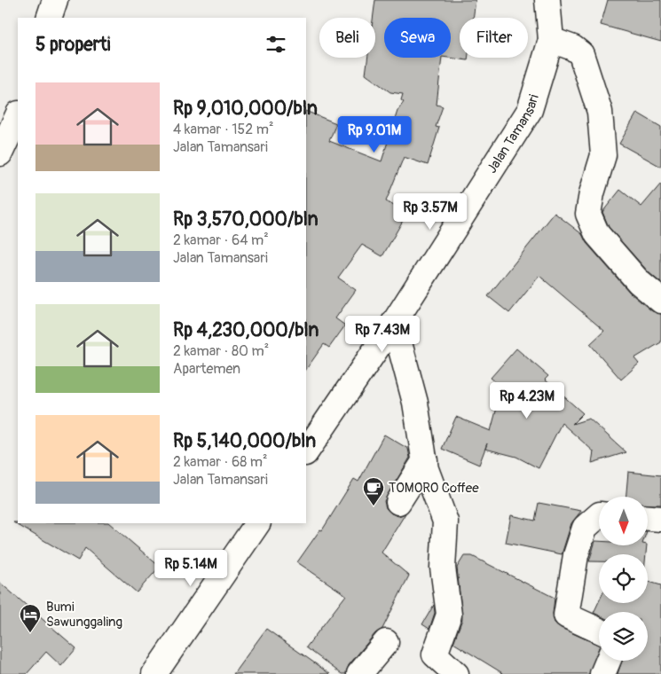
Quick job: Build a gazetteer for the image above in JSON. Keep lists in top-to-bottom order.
{
  "streets": {
    "street": ["Jalan Tamansari"]
  },
  "places": {
    "cafe": ["TOMORO Coffee"],
    "hotel": ["Bumi Sawunggaling"]
  },
  "north": "bottom",
  "page": {
    "chip": ["Beli", "Sewa", "Filter"],
    "heading": "5 properti",
    "list": [
      {
        "name": "Rp 9,010,000/bln",
        "note": "4 kamar · 152 m² · Jalan Tamansari"
      },
      {
        "name": "Rp 3,570,000/bln",
        "note": "2 kamar · 64 m² · Jalan Tamansari"
      },
      {
        "name": "Rp 4,230,000/bln",
        "note": "2 kamar · 80 m² · Apartemen"
      },
      {
        "name": "Rp 5,140,000/bln",
        "note": "2 kamar · 68 m² · Jalan Tamansari"
      }
    ],
    "price": [
      "Rp 9.01M",
      "Rp 3.57M",
      "Rp 7.43M",
      "Rp 4.23M",
      "Rp 5.14M"
    ]
  }
}
